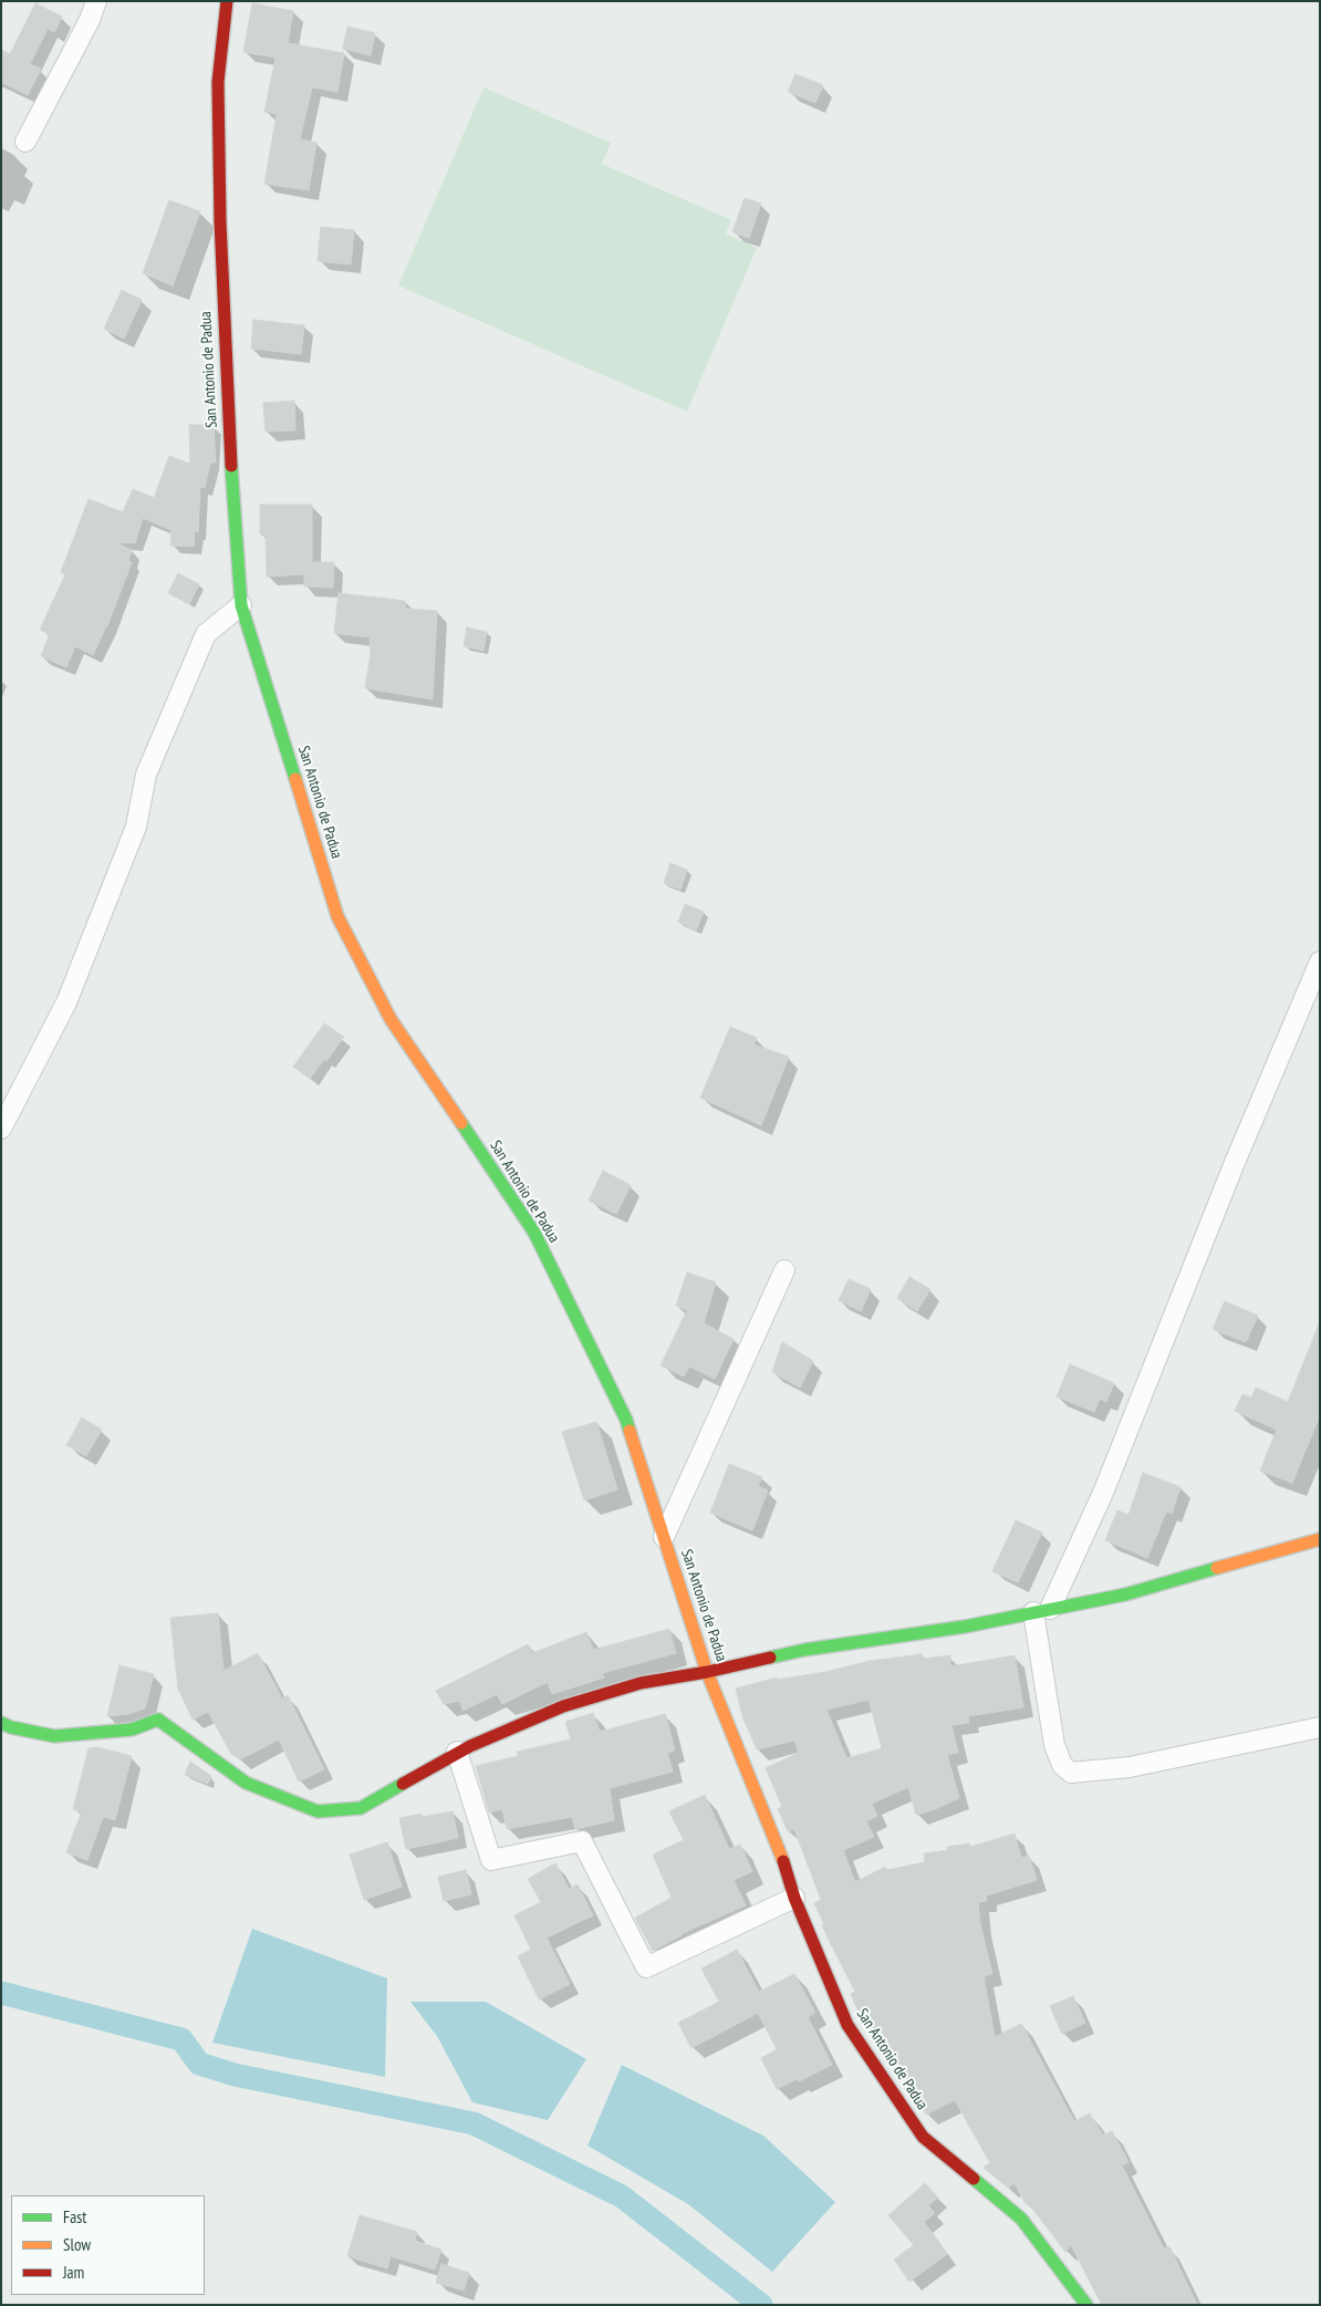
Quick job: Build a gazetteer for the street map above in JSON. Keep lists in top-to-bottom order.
{
  "streets": {
    "street": ["San Antonio de Padua"]
  },
  "legend": ["Fast", "Slow", "Jam"]
}
